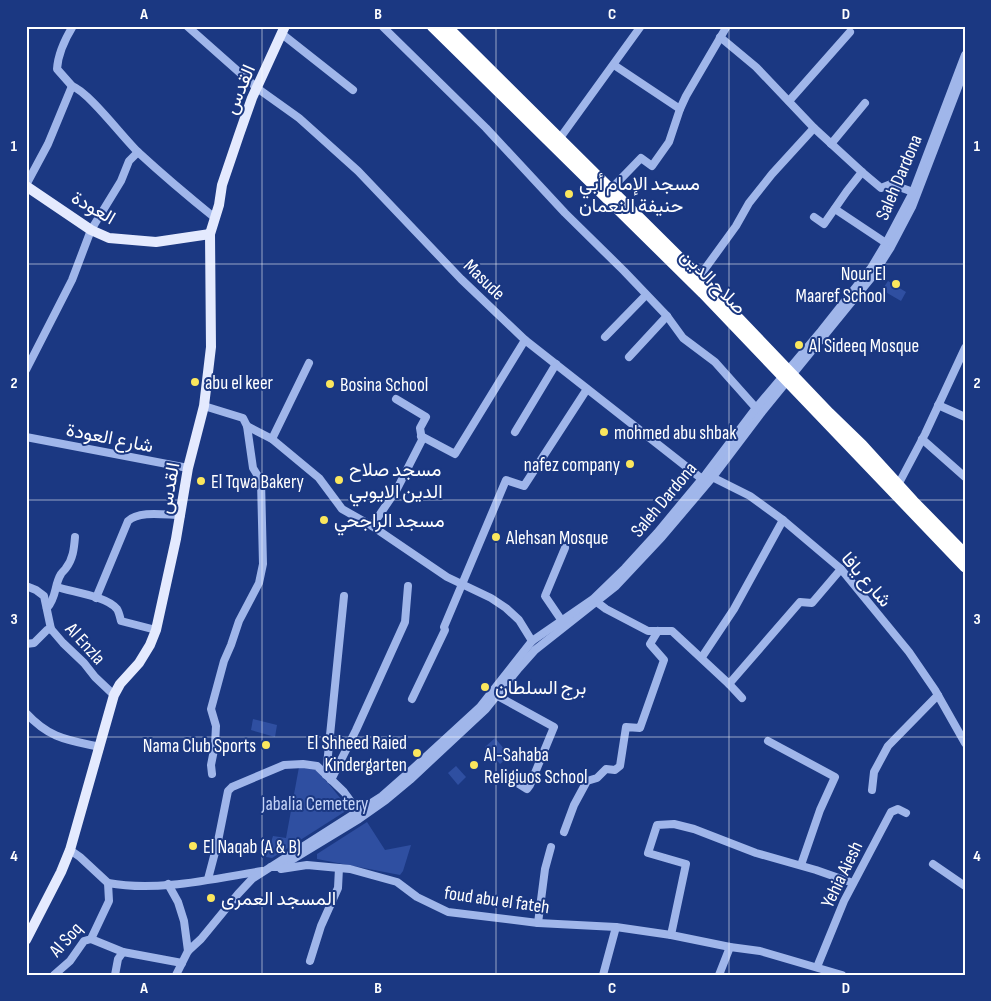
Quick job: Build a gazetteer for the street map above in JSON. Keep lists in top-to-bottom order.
{
  "streets": {
    "highway": ["صلاح الدين"],
    "main road": ["القدس", "العودة"],
    "street": [
      "Saleh Dardona",
      "Masude",
      "شارع العودة",
      "شارع يافا",
      "Al Enzla",
      "Yehia Aiesh",
      "foud abu el fateh",
      "Al Soq"
    ]
  },
  "crossings": [
    ["القدس", "العودة"],
    ["القدس", "Masude"],
    ["القدس", "شارع العودة"],
    ["القدس", "Al Enzla"],
    ["Saleh Dardona", "Masude"],
    ["Saleh Dardona", "صلاح الدين"],
    ["Saleh Dardona", "شارع يافا"],
    ["Saleh Dardona", "foud abu el fateh"],
    ["Masude", "شارع يافا"],
    ["Yehia Aiesh", "foud abu el fateh"],
    ["foud abu el fateh", "Al Soq"]
  ],
  "parks": ["Jabalia Cemetery"],
  "places": [
    "مسجد الإمام أبي حنيفة النعمان",
    "Nour El Maaref School",
    "Al Sideeq Mosque",
    "abu el keer",
    "Bosina School",
    "mohmed abu shbak",
    "nafez company",
    "مسجد صلاح الدين الايوبي",
    "El Tqwa Bakery",
    "مسجد الراجحي",
    "Alehsan Mosque",
    "برج السلطان",
    "Nama Club Sports",
    "El Shheed Raied Kindergarten",
    "Al-Sahaba Religiuos School",
    "El Naqab (A & B)",
    "المسجد العمرى"
  ],
  "grid": {
    "columns": [
      "A",
      "B",
      "C",
      "D"
    ],
    "rows": [
      "1",
      "2",
      "3",
      "4"
    ]
  }
}
